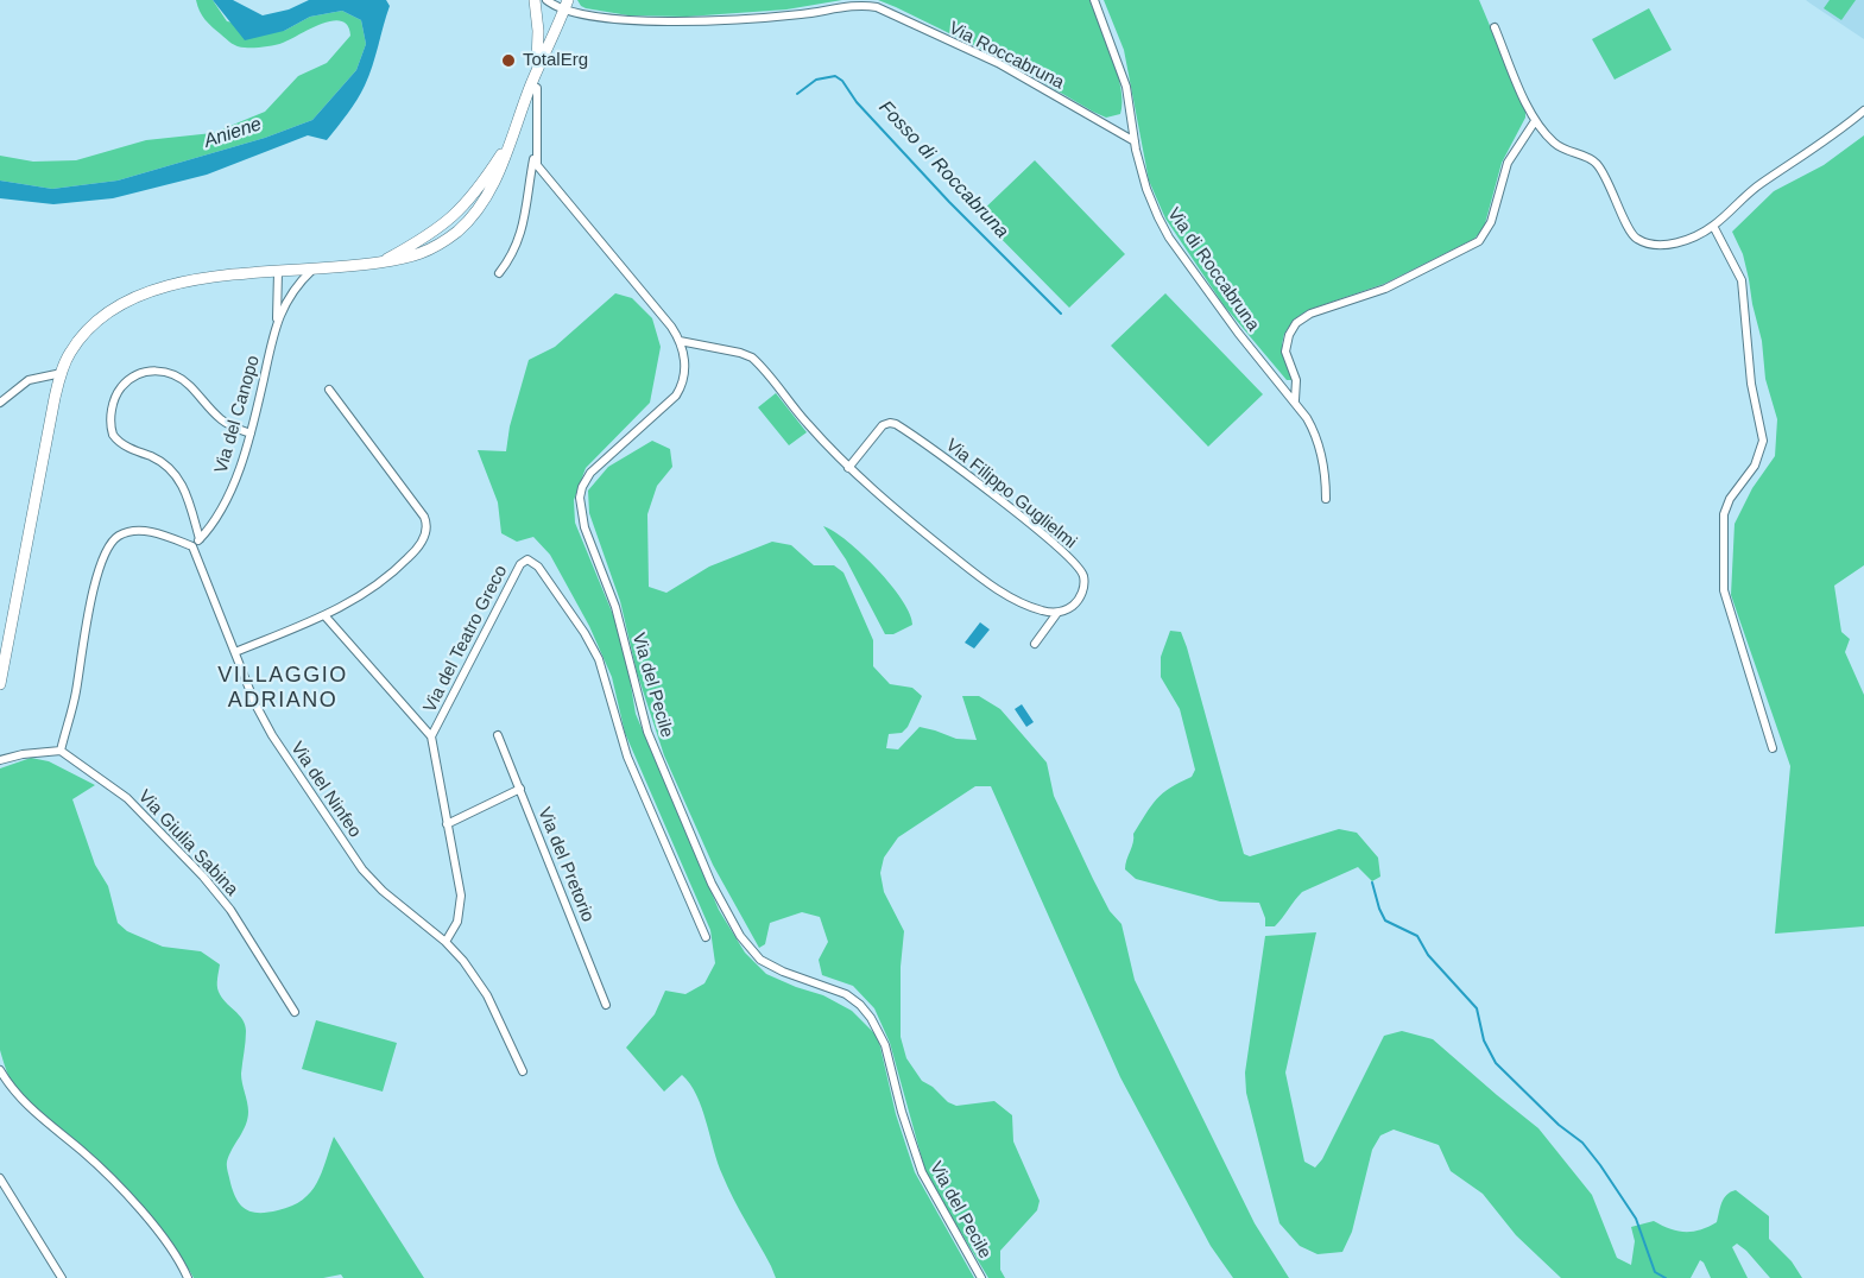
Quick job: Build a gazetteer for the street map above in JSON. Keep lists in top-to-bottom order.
{
  "streets": {
    "street": [
      "Via Roccabruna",
      "Via di Roccabruna",
      "Via del Canopo",
      "Via Filippo Guglielmi",
      "Via del Teatro Greco",
      "Via del Pecile",
      "Via del Ninfeo",
      "Via Giulia Sabina",
      "Via del Pretorio"
    ]
  },
  "crossings": [
    ["Via Roccabruna", "Via di Roccabruna"],
    ["Via del Canopo", "Via del Ninfeo"],
    ["Via del Teatro Greco", "Via del Ninfeo"]
  ],
  "districts": ["VILLAGGIO ADRIANO"],
  "water": ["Aniene", "Fosso di Roccabruna"],
  "places": ["TotalErg"]
}
